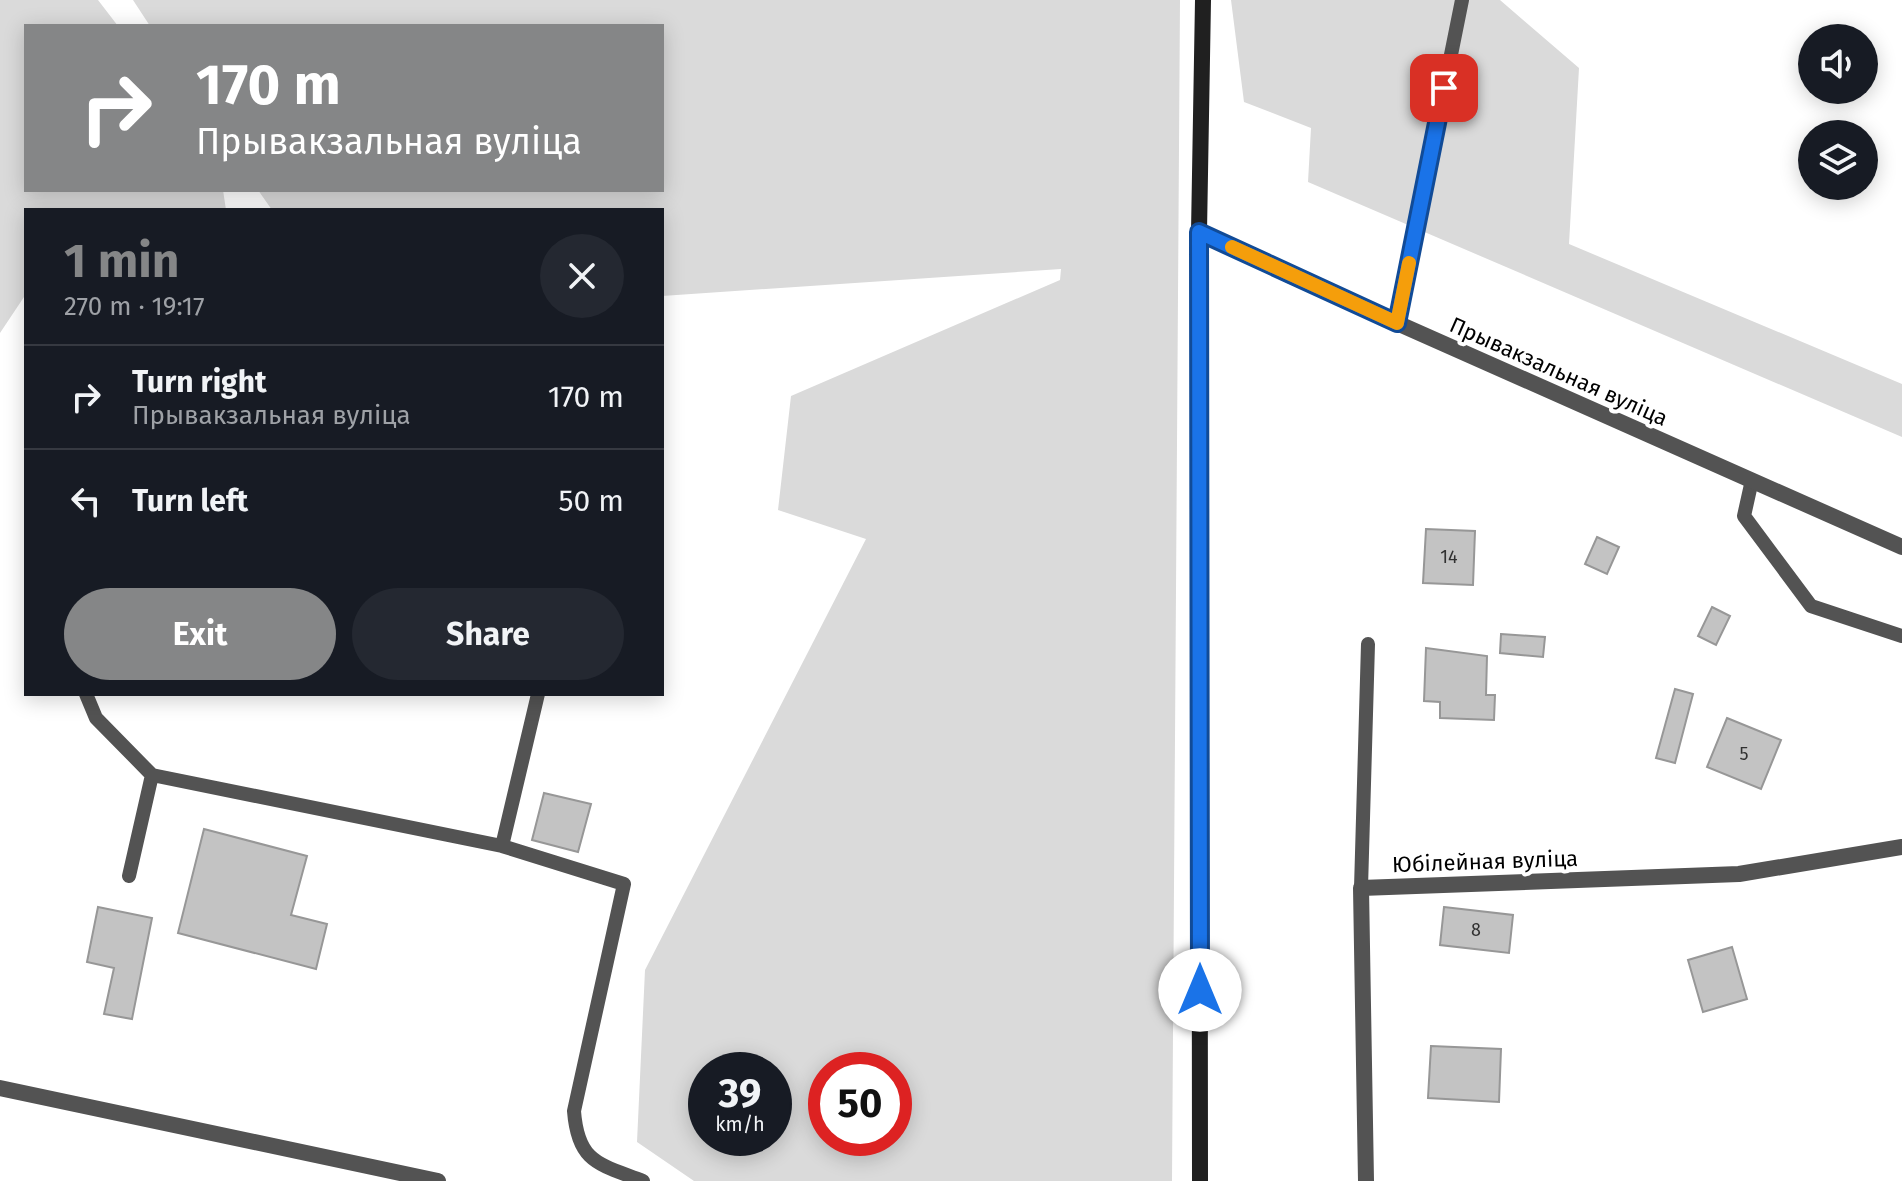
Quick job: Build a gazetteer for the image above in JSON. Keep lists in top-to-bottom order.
{
  "streets": {
    "street": ["Прывакзальная вуліца", "Юбілейная вуліца"]
  },
  "house_numbers": ["14", "5", "8"],
  "page": {
    "turn": ["170 m", "Прывакзальная вуліца"],
    "heading": ["1 min", "270 m · 19:17"],
    "list": [
      {
        "name": "Turn right",
        "note": "Прывакзальная вуліца",
        "value": "170 m"
      },
      {
        "name": "Turn left",
        "value": "50 m"
      }
    ],
    "buttons": ["Exit", "Share"],
    "speed": "39 km/h",
    "limit": "50"
  }
}
